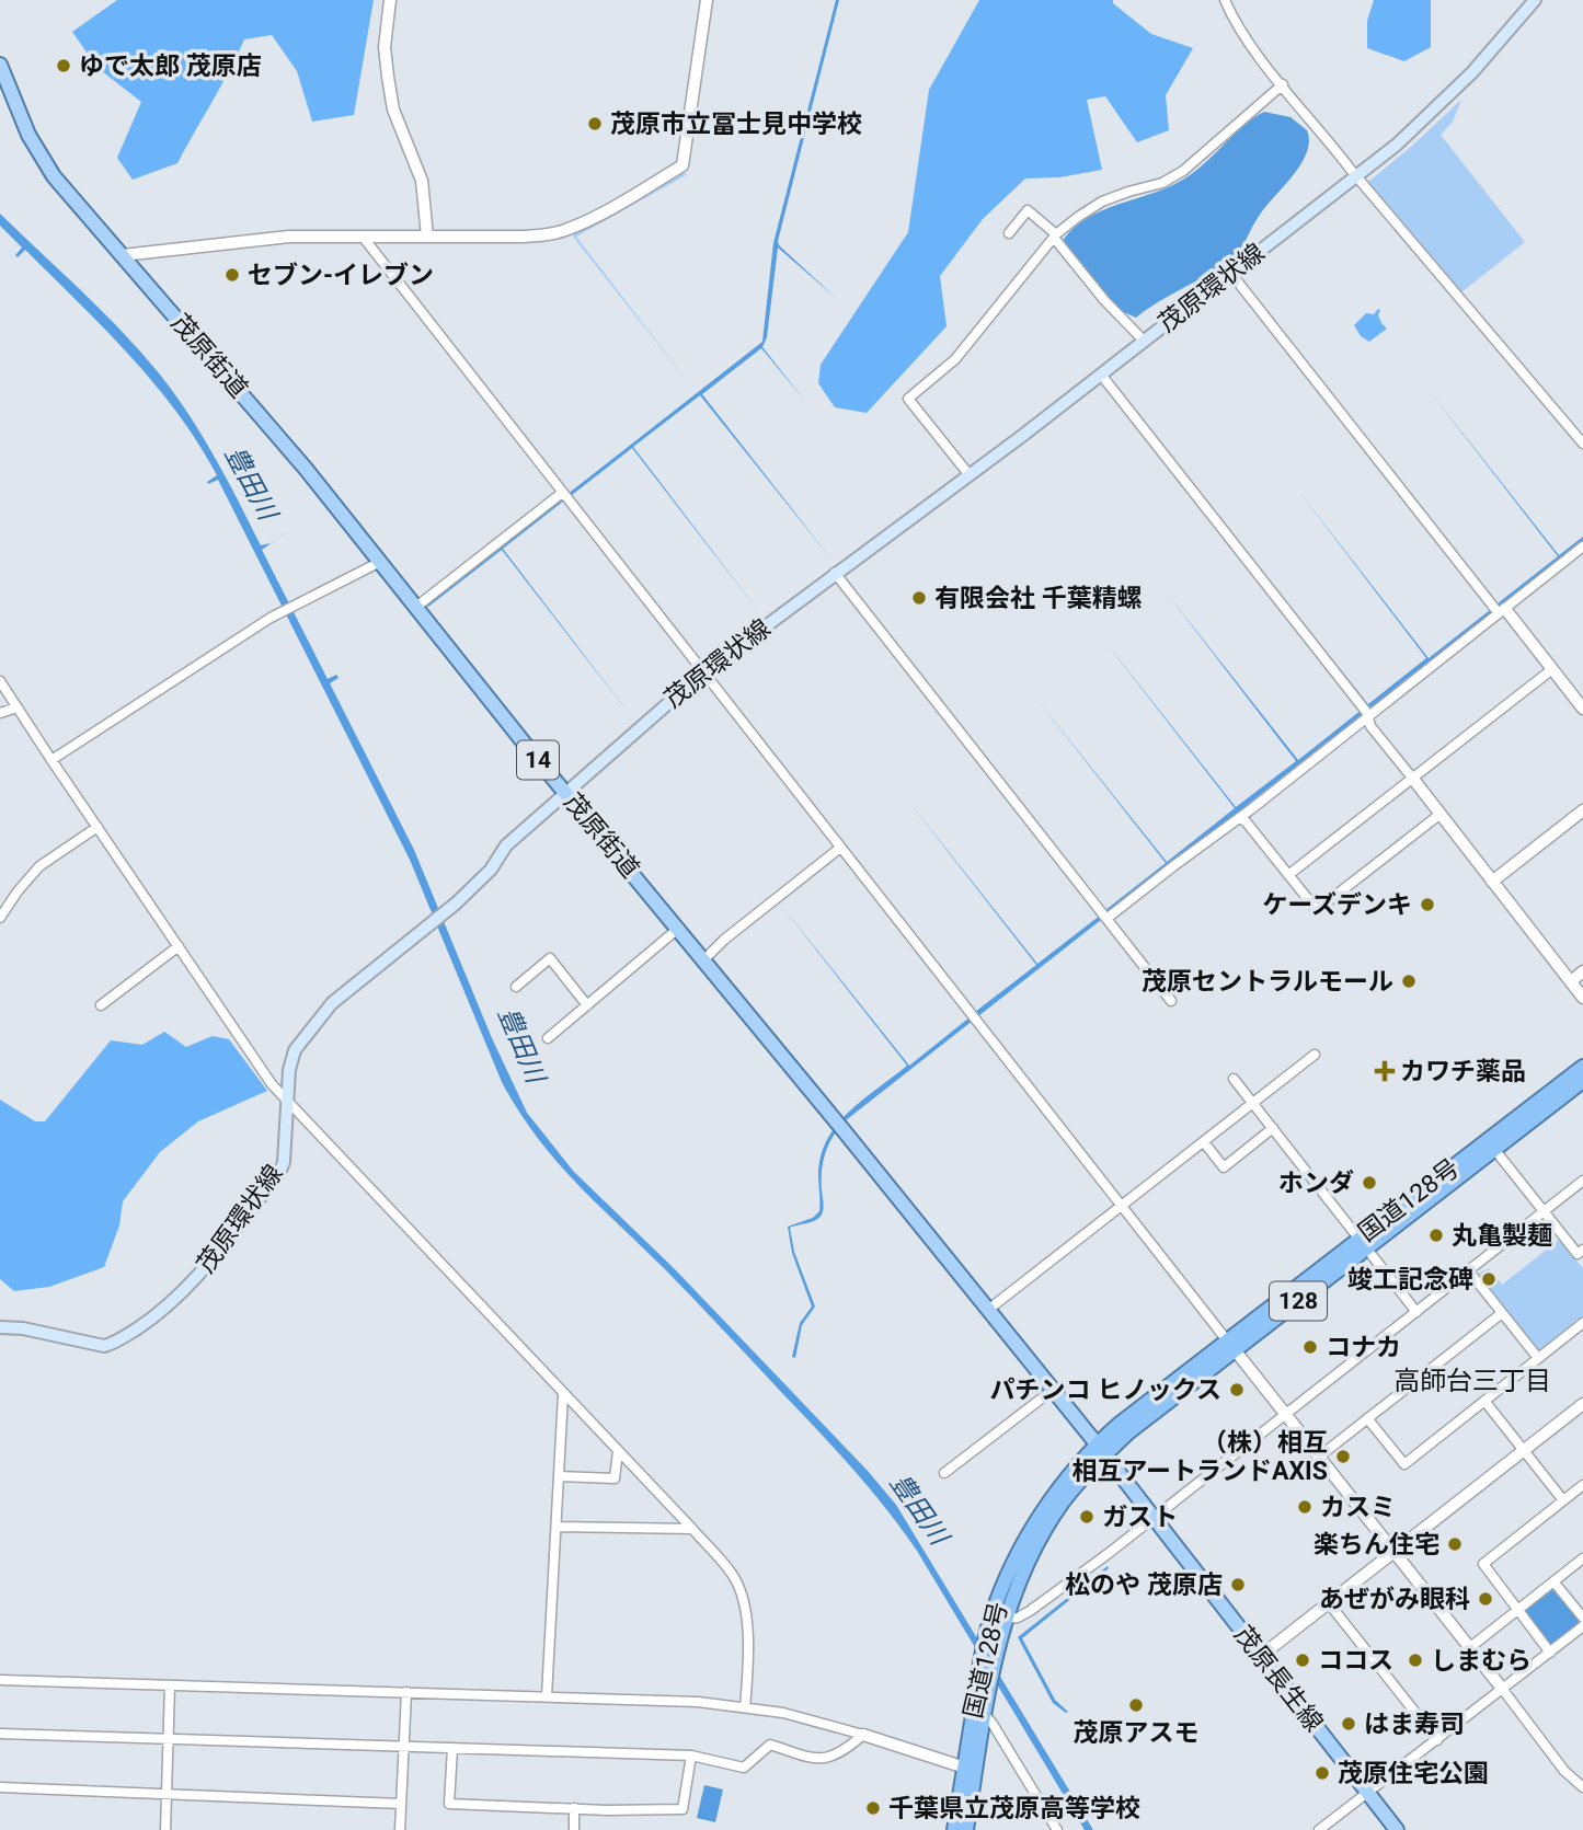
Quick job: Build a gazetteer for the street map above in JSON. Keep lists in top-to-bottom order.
{
  "streets": {
    "highway": ["国道128号", "128"],
    "main road": [
      "茂原環状線",
      "茂原街道",
      "14",
      "茂原長生線"
    ]
  },
  "crossings": [
    ["茂原環状線", "茂原街道"],
    ["茂原街道", "国道128号"],
    ["茂原街道", "茂原長生線"],
    ["国道128号", "茂原長生線"]
  ],
  "districts": ["高師台三丁目"],
  "water": ["豊田川"],
  "places": {
    "other": [
      "ゆで太郎 茂原店",
      "茂原市立冨士見中学校",
      "セブン-イレブン",
      "有限会社 千葉精螺",
      "ケーズデンキ",
      "茂原セントラルモール",
      "ホンダ",
      "丸亀製麺",
      "竣工記念碑",
      "コナカ",
      "パチンコ ヒノックス",
      "（株）相互 相互アートランドAXIS",
      "カスミ",
      "ガスト",
      "楽ちん住宅",
      "松のや 茂原店",
      "あぜがみ眼科",
      "ココス",
      "しまむら",
      "茂原アスモ",
      "はま寿司",
      "茂原住宅公園",
      "千葉県立茂原高等学校"
    ],
    "health": ["カワチ薬品"]
  }
}
